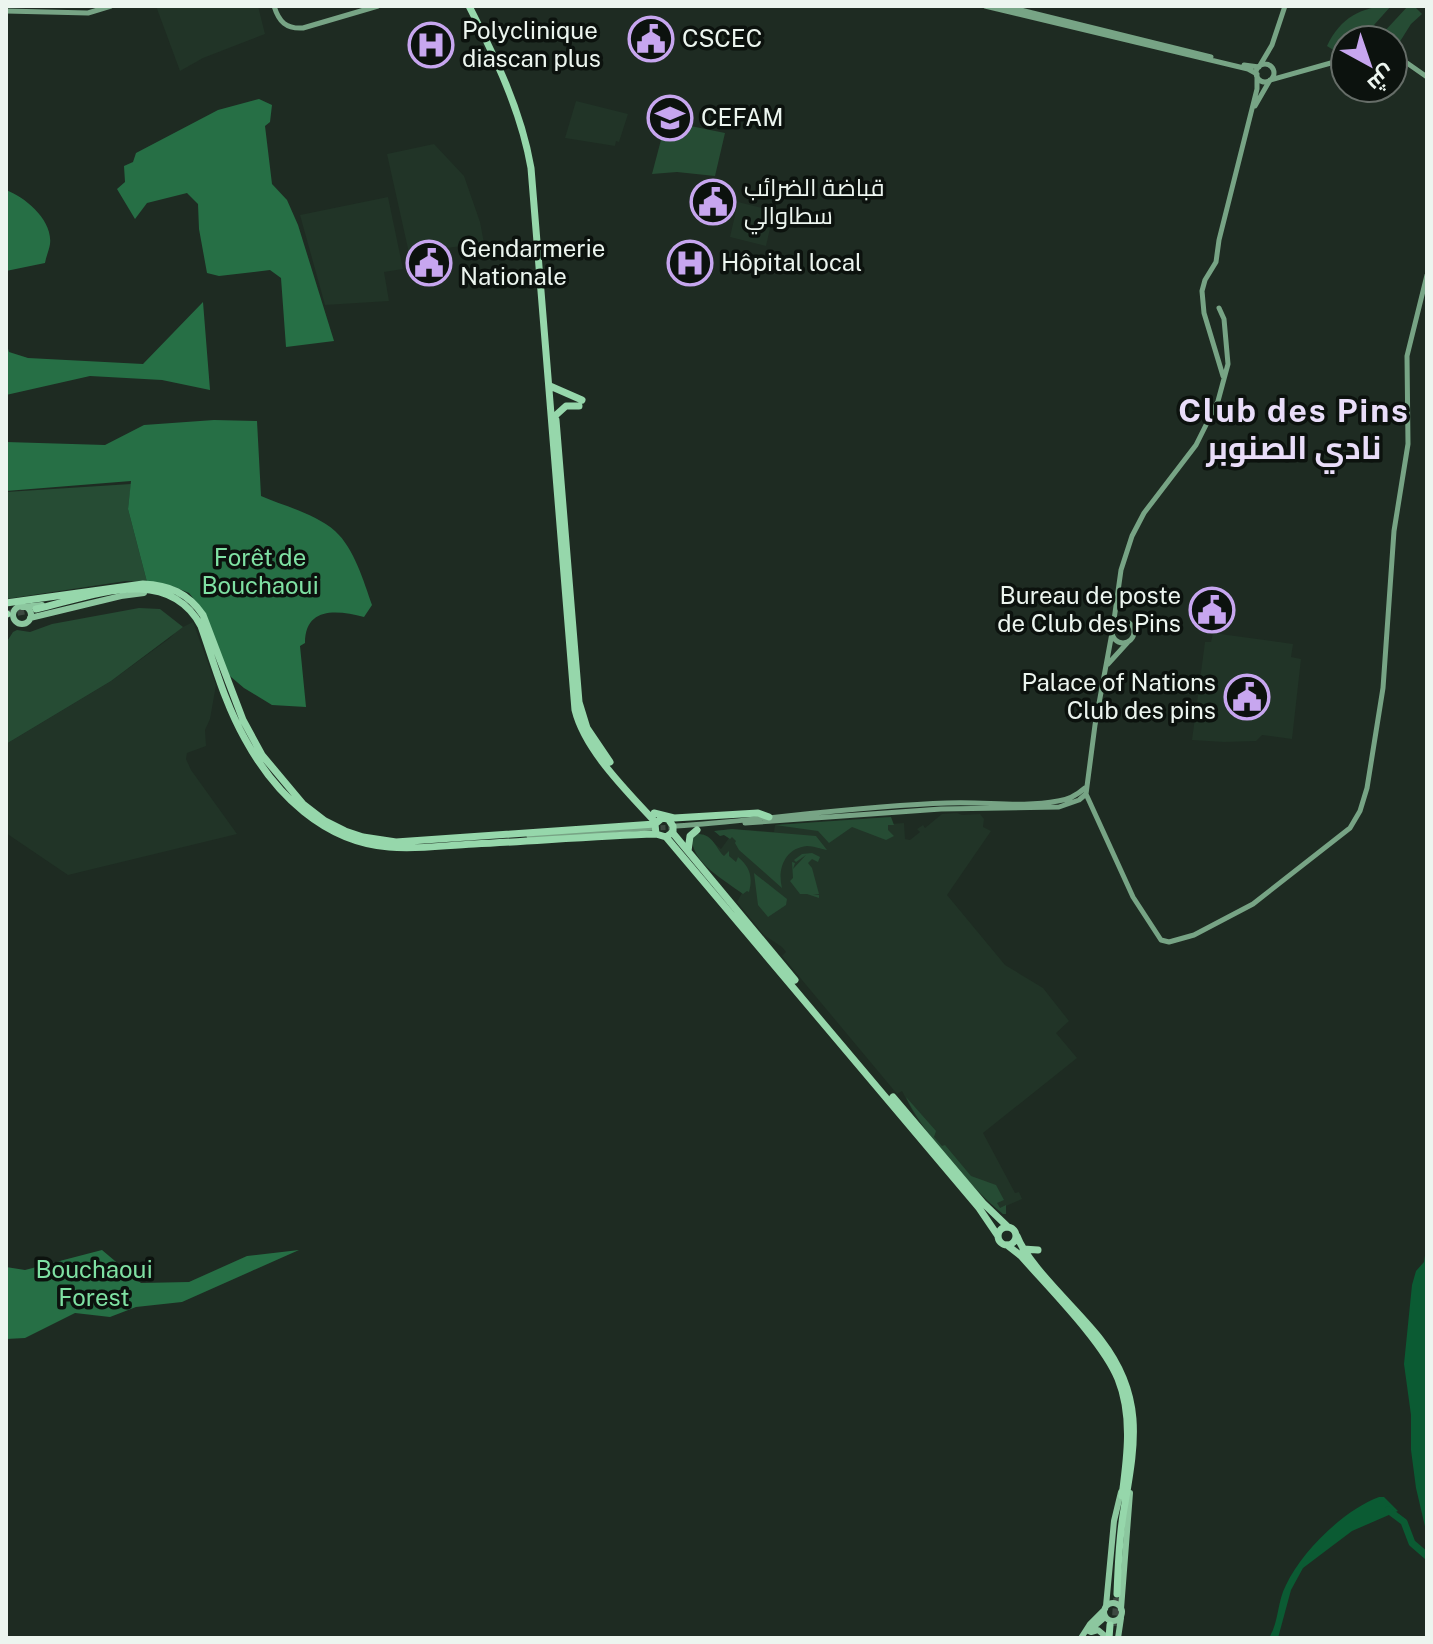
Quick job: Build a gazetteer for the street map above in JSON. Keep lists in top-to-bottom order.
{
  "districts": ["Club des Pins نادي الصنوبر"],
  "parks": ["Forêt de Bouchaoui", "Bouchaoui Forest"],
  "places": {
    "public building": [
      "CSCEC",
      "قباضة الضرائب سطاوالي",
      "Gendarmerie Nationale",
      "Bureau de poste de Club des Pins",
      "Palace of Nations Club des pins"
    ],
    "hospital": ["Polyclinique diascan plus", "Hôpital local"],
    "school or university": ["CEFAM"]
  },
  "north": "bottom right"
}
